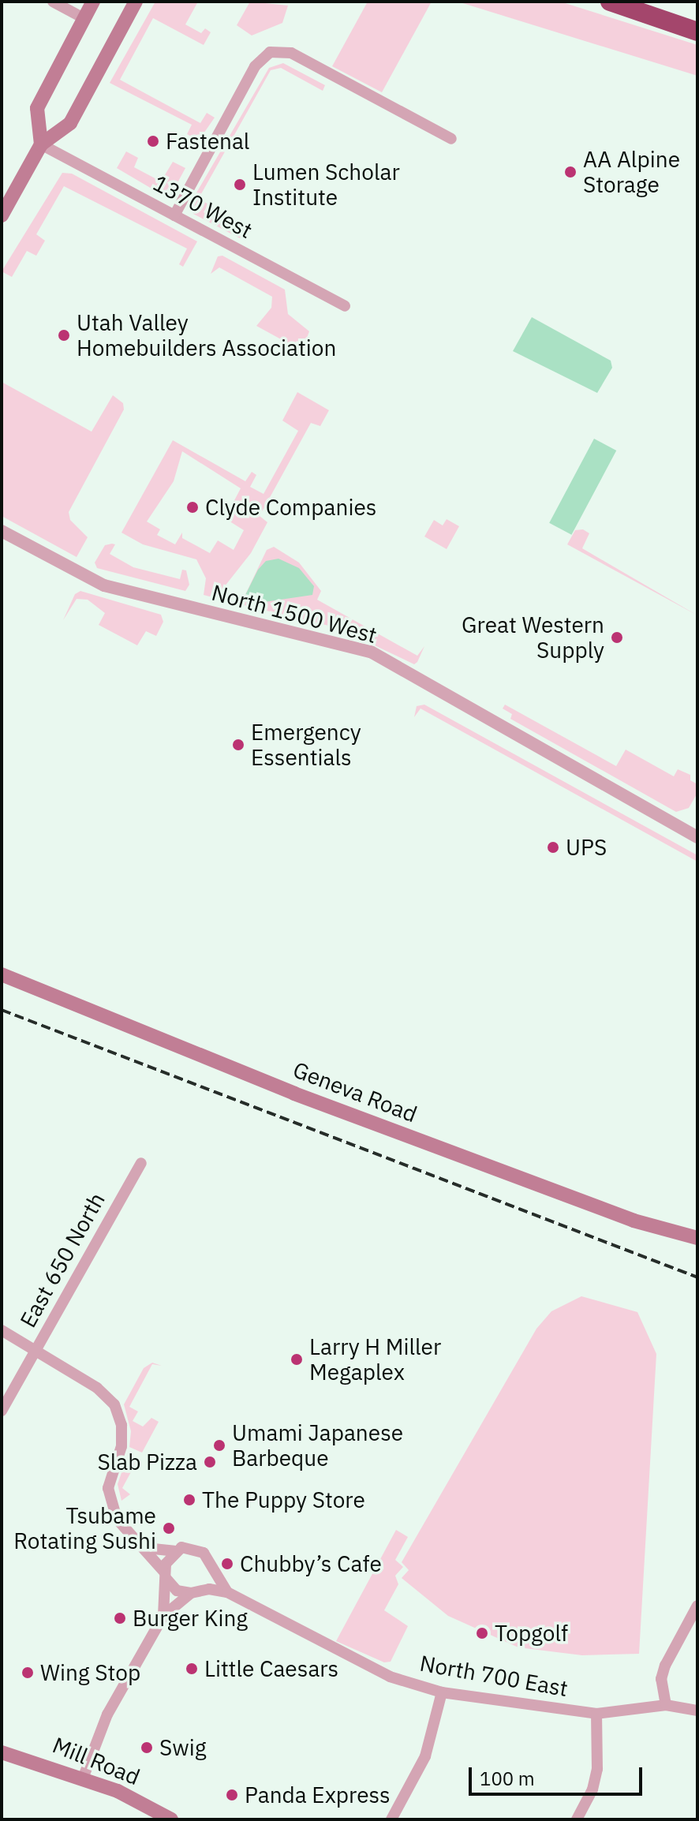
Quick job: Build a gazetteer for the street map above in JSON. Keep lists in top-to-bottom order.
{
  "streets": {
    "main road": ["Geneva Road", "Mill Road"],
    "street": [
      "1370 West",
      "North 1500 West",
      "East 650 North",
      "North 700 East"
    ]
  },
  "places": [
    "Fastenal",
    "AA Alpine Storage",
    "Lumen Scholar Institute",
    "Utah Valley Homebuilders Association",
    "Clyde Companies",
    "Great Western Supply",
    "Emergency Essentials",
    "UPS",
    "Larry H Miller Megaplex",
    "Umami Japanese Barbeque",
    "Slab Pizza",
    "The Puppy Store",
    "Tsubame Rotating Sushi",
    "Chubby’s Cafe",
    "Burger King",
    "Topgolf",
    "Little Caesars",
    "Wing Stop",
    "Swig",
    "Panda Express"
  ],
  "scale_bar": "100 m"
}
